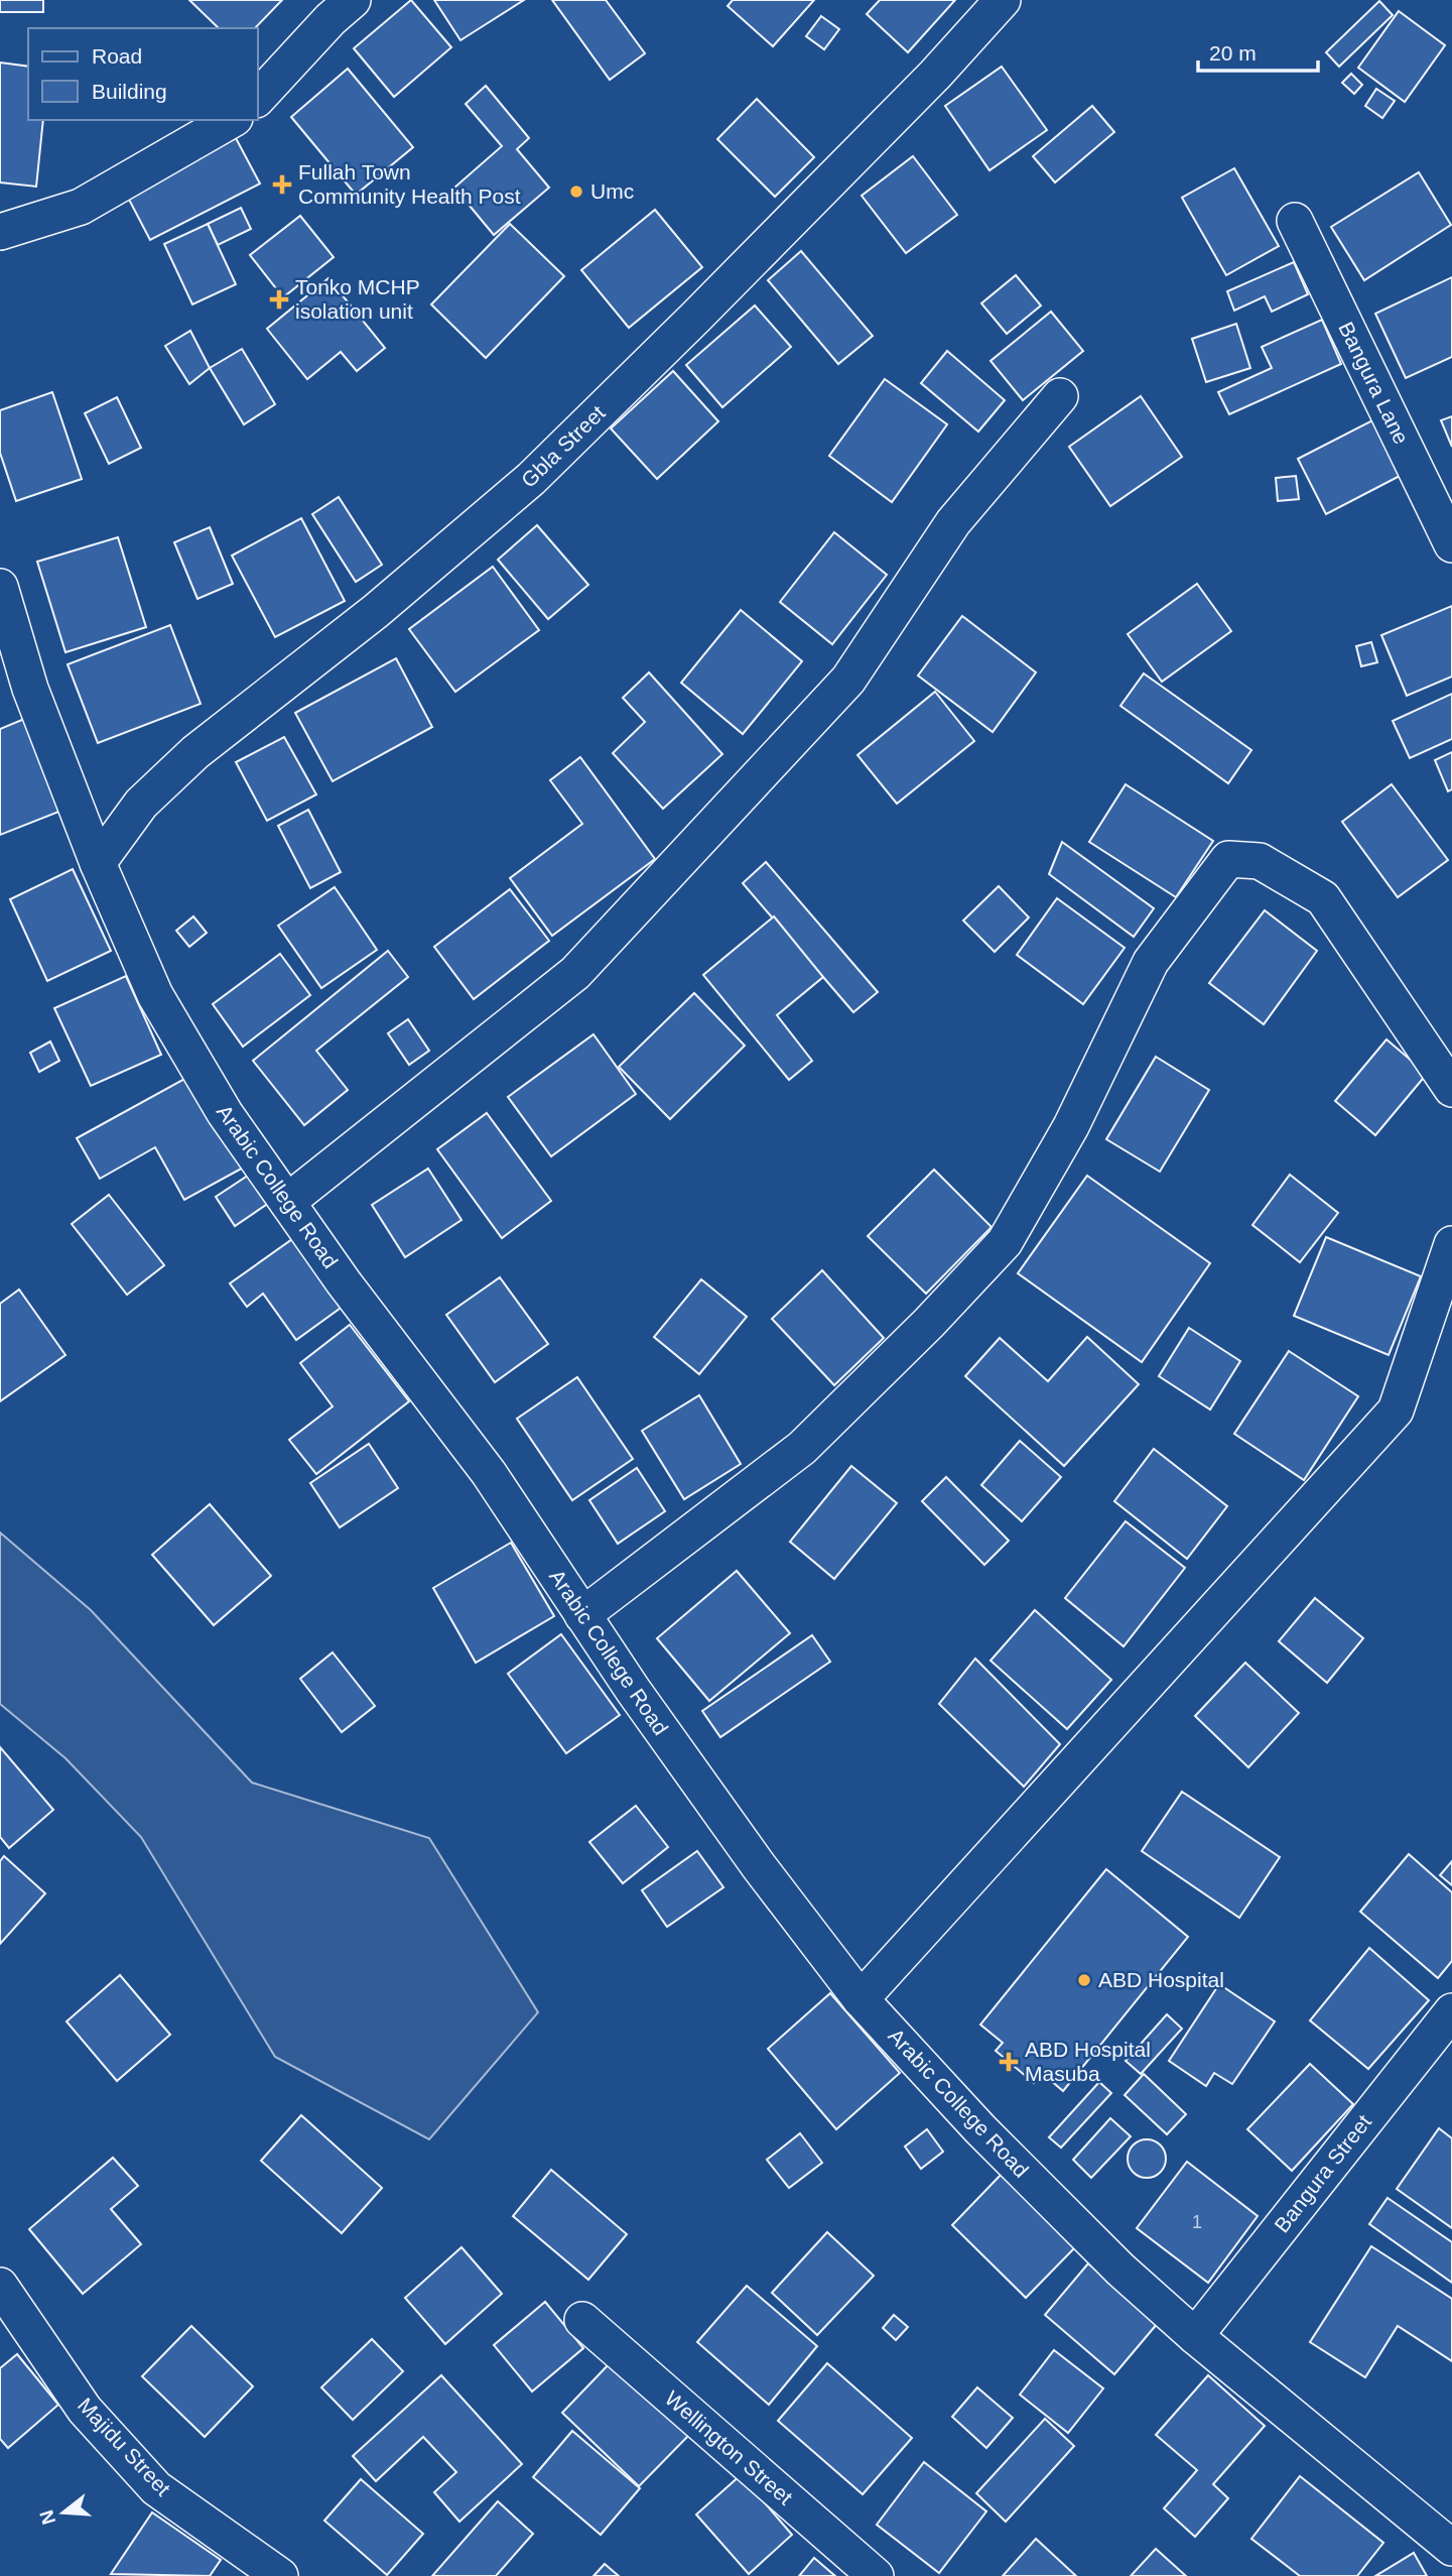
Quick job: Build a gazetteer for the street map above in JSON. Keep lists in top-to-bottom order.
{
  "streets": {
    "street": [
      "Bangura Lane",
      "Gbla Street",
      "Arabic College Road",
      "Bangura Street",
      "Majidu Street",
      "Wellington Street"
    ]
  },
  "crossings": [
    ["Gbla Street", "Arabic College Road"],
    ["Arabic College Road", "Bangura Street"]
  ],
  "places": {
    "health": ["Fullah Town Community Health Post", "Tonko MCHP isolation unit", "ABD Hospital Masuba"],
    "other": ["Umc", "ABD Hospital"]
  },
  "house_numbers": ["1"],
  "legend": ["Road", "Building"],
  "scale_bar": "20 m",
  "north": "left"
}
